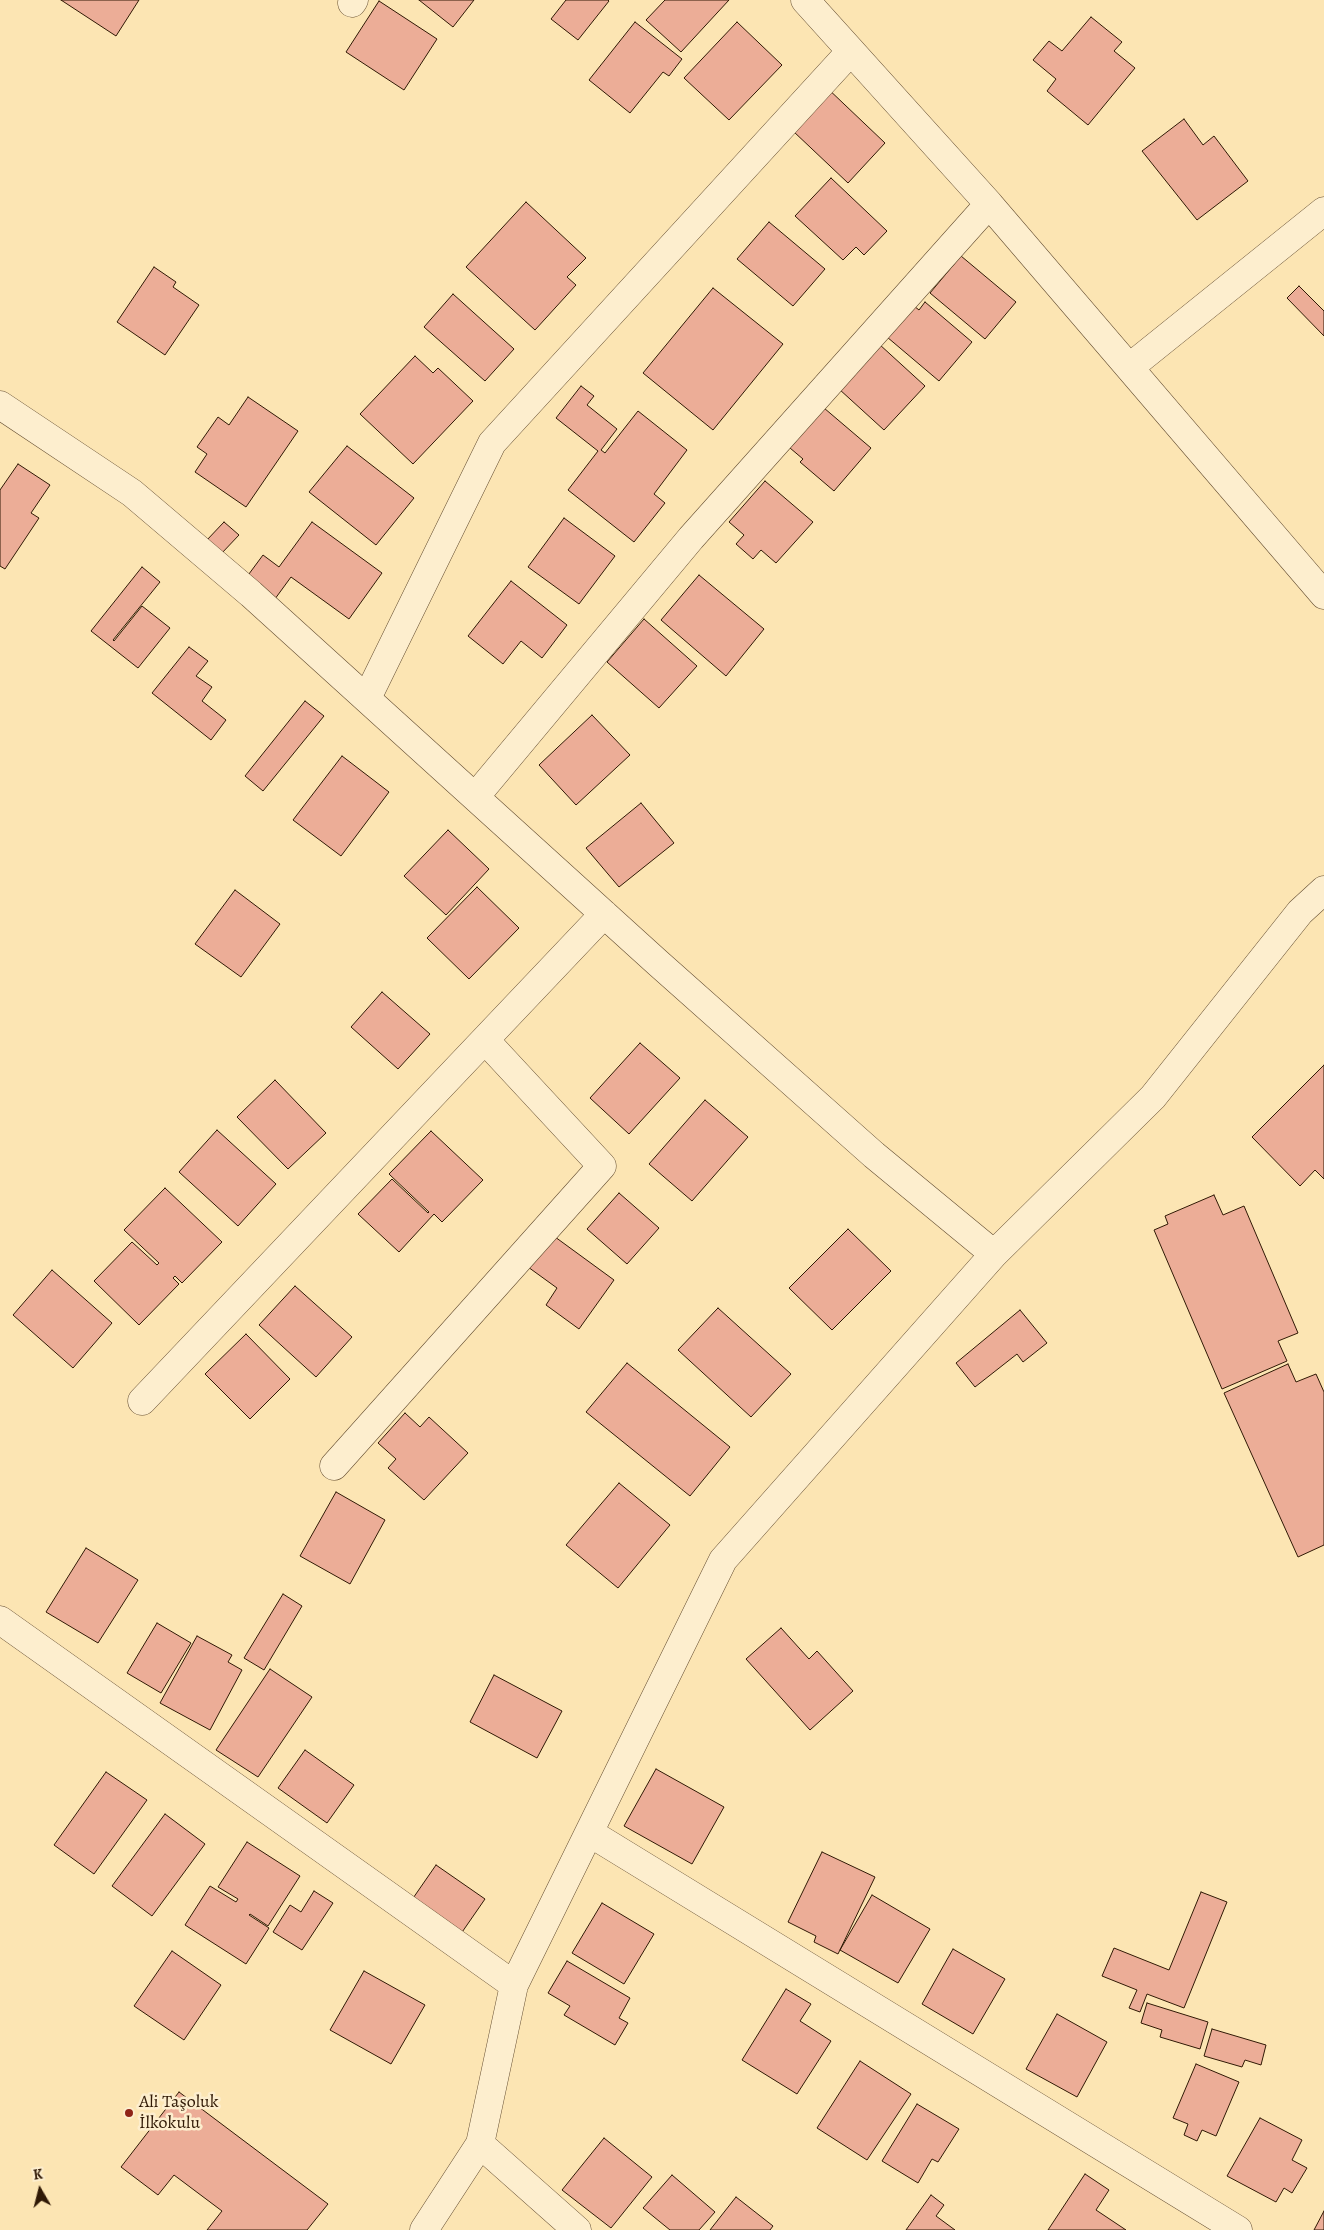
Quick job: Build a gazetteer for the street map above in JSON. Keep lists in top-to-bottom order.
{
  "places": ["Ali Taşoluk İlkokulu"],
  "north": "top"
}
